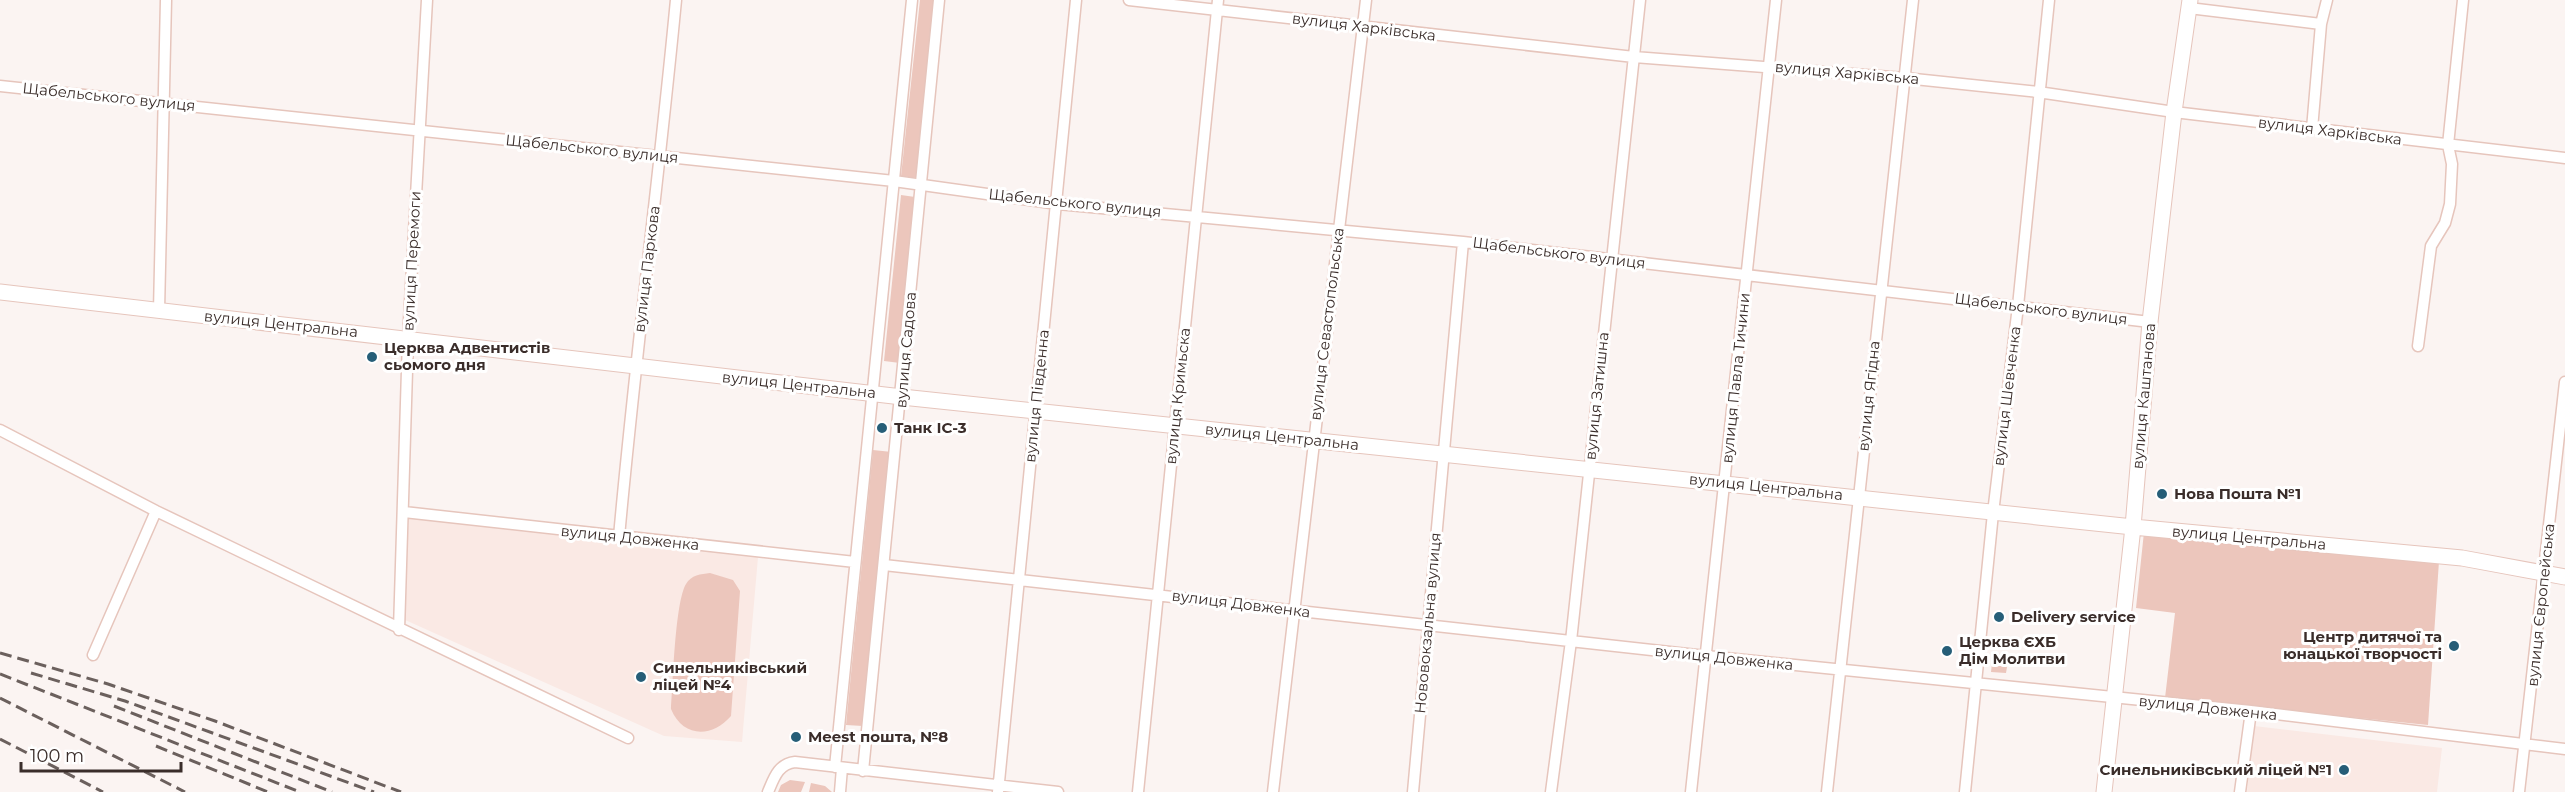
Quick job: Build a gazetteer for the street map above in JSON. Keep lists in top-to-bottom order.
{
  "streets": {
    "main road": ["вулиця Центральна", "вулиця Каштанова"],
    "street": [
      "вулиця Харківська",
      "Щабельського вулиця",
      "вулиця Перемоги",
      "вулиця Паркова",
      "вулиця Севастопольська",
      "вулиця Садова",
      "вулиця Павла Тичини",
      "вулиця Південна",
      "вулиця Кримьска",
      "вулиця Затишна",
      "вулиця Ягідна",
      "вулиця Шевченка",
      "вулиця Довженка",
      "вулиця Європейська",
      "Нововокзальна вулиця"
    ]
  },
  "crossings": [
    ["вулиця Харківська", "вулиця Севастопольська"],
    ["вулиця Харківська", "вулиця Павла Тичини"],
    ["вулиця Харківська", "вулиця Кримьска"],
    ["вулиця Харківська", "вулиця Затишна"],
    ["вулиця Харківська", "вулиця Ягідна"],
    ["вулиця Харківська", "вулиця Шевченка"],
    ["вулиця Харківська", "вулиця Каштанова"],
    ["Щабельського вулиця", "вулиця Перемоги"],
    ["Щабельського вулиця", "вулиця Паркова"],
    ["Щабельського вулиця", "вулиця Севастопольська"],
    ["Щабельського вулиця", "вулиця Садова"],
    ["Щабельського вулиця", "вулиця Павла Тичини"],
    ["Щабельського вулиця", "вулиця Південна"],
    ["Щабельського вулиця", "вулиця Кримьска"],
    ["Щабельського вулиця", "вулиця Затишна"],
    ["Щабельського вулиця", "вулиця Ягідна"],
    ["Щабельського вулиця", "вулиця Шевченка"],
    ["Щабельського вулиця", "вулиця Каштанова"],
    ["Щабельського вулиця", "Нововокзальна вулиця"],
    ["вулиця Перемоги", "вулиця Центральна"],
    ["вулиця Перемоги", "вулиця Довженка"],
    ["вулиця Паркова", "вулиця Центральна"],
    ["вулиця Паркова", "вулиця Довженка"],
    ["вулиця Центральна", "вулиця Севастопольська"],
    ["вулиця Центральна", "вулиця Садова"],
    ["вулиця Центральна", "вулиця Павла Тичини"],
    ["вулиця Центральна", "вулиця Південна"],
    ["вулиця Центральна", "вулиця Кримьска"],
    ["вулиця Центральна", "вулиця Затишна"],
    ["вулиця Центральна", "вулиця Ягідна"],
    ["вулиця Центральна", "вулиця Шевченка"],
    ["вулиця Центральна", "вулиця Каштанова"],
    ["вулиця Центральна", "вулиця Європейська"],
    ["вулиця Центральна", "Нововокзальна вулиця"],
    ["вулиця Севастопольська", "вулиця Довженка"],
    ["вулиця Садова", "вулиця Довженка"],
    ["вулиця Павла Тичини", "вулиця Довженка"],
    ["вулиця Південна", "вулиця Довженка"],
    ["вулиця Кримьска", "вулиця Довженка"],
    ["вулиця Затишна", "вулиця Довженка"],
    ["вулиця Ягідна", "вулиця Довженка"],
    ["вулиця Шевченка", "вулиця Довженка"],
    ["вулиця Каштанова", "вулиця Довженка"],
    ["вулиця Довженка", "вулиця Європейська"],
    ["вулиця Довженка", "Нововокзальна вулиця"]
  ],
  "places": [
    "Церква Адвентистів сьомого дня",
    "Танк ІС-3",
    "Нова Пошта №1",
    "Delivery service",
    "Центр дитячої та юнацької творчості",
    "Церква ЄХБ Дім Молитви",
    "Синельниківський ліцей №4",
    "Meest пошта, №8",
    "Синельниківський ліцей №1"
  ],
  "scale_bar": "100 m"
}
